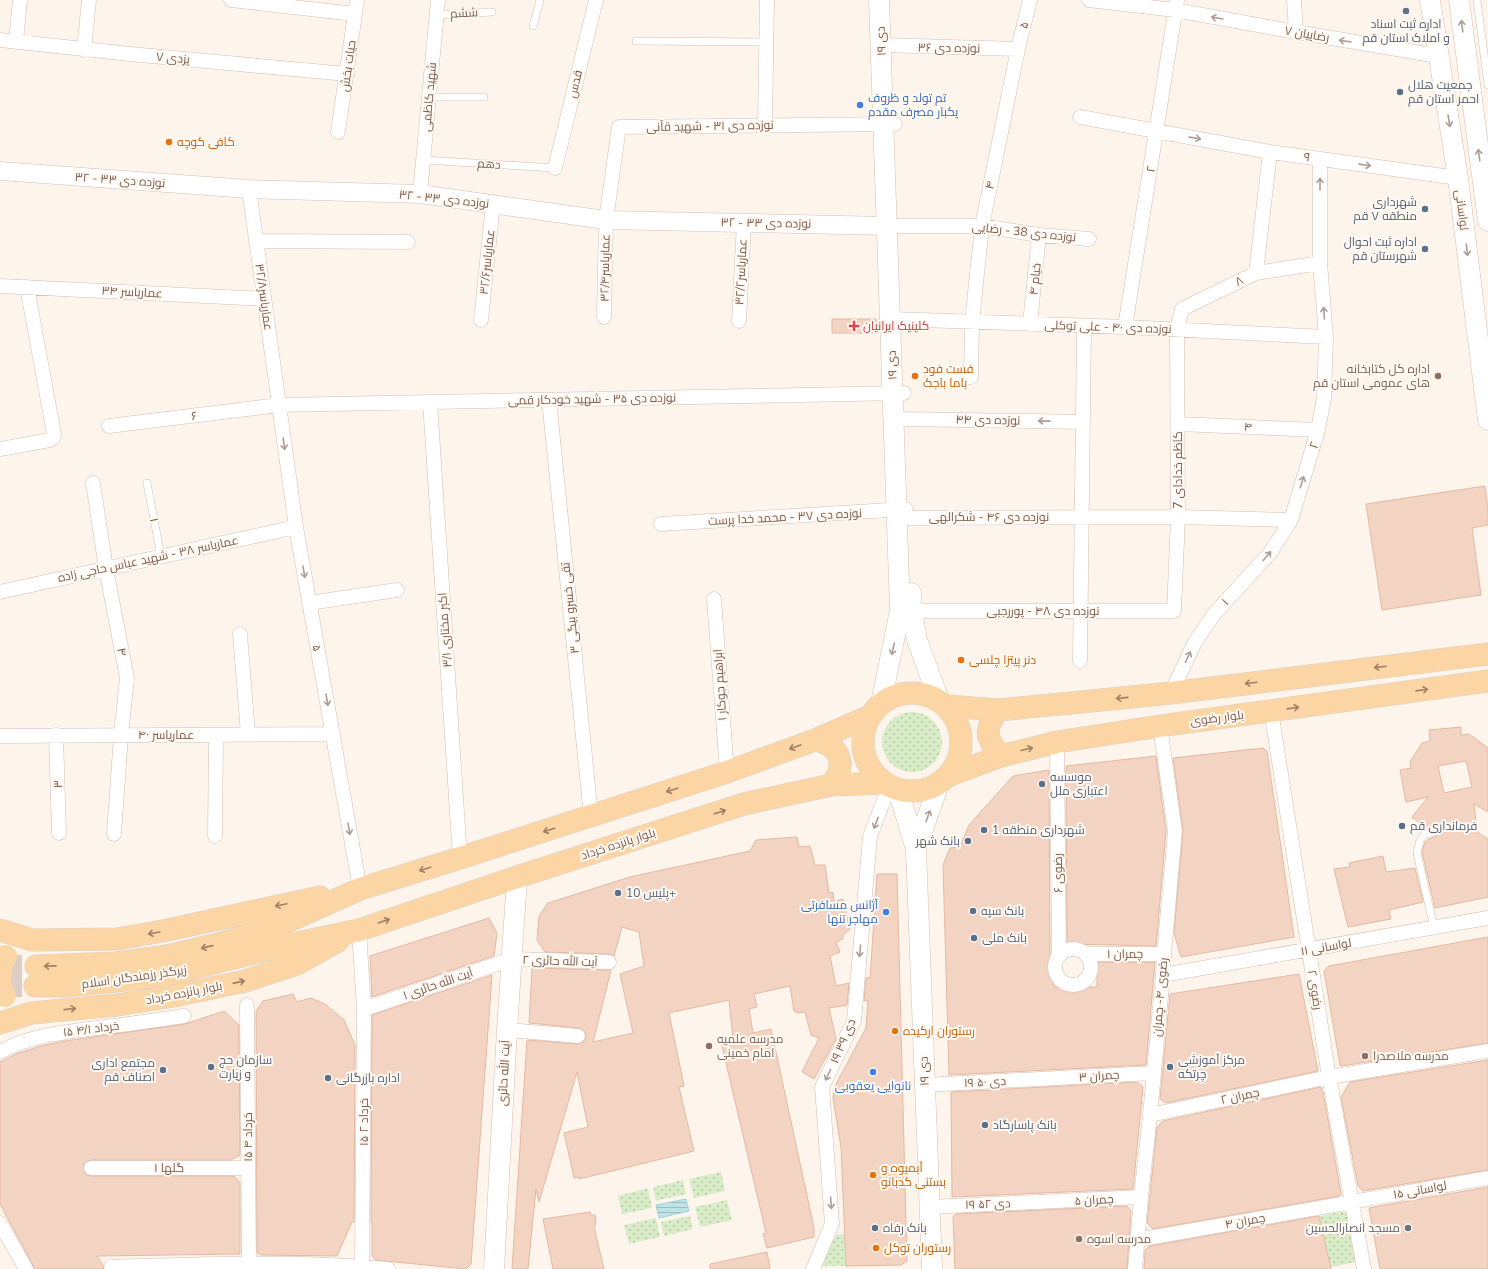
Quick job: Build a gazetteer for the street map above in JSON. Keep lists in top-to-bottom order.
{
  "streets": {
    "main road": [
      "۱۹ دی",
      "لواسانی",
      "بلوار رضوی",
      "بلوار پانزده خرداد",
      "زیرگذر رزمندگان اسلام",
      "آیت الله حائری"
    ],
    "street": [
      "۵",
      "۷ رضاییان",
      "نوزده دی ۳۶",
      "یزدی ۷",
      "حیات بخش",
      "قدس",
      "شهید کاظمی",
      "نوزده دی ۳۱ - شهید قآنی",
      "۹",
      "۲",
      "۳۲ - نوزده دی ۳۳",
      "۴",
      "نوزده دی 38 - رضایی",
      "عماریاسر۳۲/۶",
      "عماریاسر۳۲/۴",
      "عماریاسر۳۲/۲",
      "۴ خیام",
      "۸",
      "عماریاسر ۳۴",
      "عماریاسر۳۲/۸",
      "نوزده دی ۴۰ - علی توکلی",
      "نوزده دی ۳۵ - شهید خودکار قمی",
      "۶",
      "نوزده دی ۴۴",
      "7 کاظم خدادای",
      "نوزده دی ۳۷ - محمد خدا پرست",
      "نوزده دی ۴۶ - شکرالهی",
      "۱",
      "عماریاسر ۳۸ - شهید عباس حاجی زاده",
      "۳ تقی خسرو بیگی",
      "نوزده دی ۴۸ - پوررجبی",
      "۳/۱ اکبر مختاری",
      "۱ ابراهیم جوکار",
      "عماریاسر ۴۰",
      "۳",
      "رضوی ۶",
      "لواسانی ۱۱",
      "چمران ۱",
      "آیت الله حائری ۲",
      "آیت الله حائری ۱",
      "رضوی ۲",
      "رضوی ۴- چمران",
      "۱۵ خرداد ۴/۱",
      "۱۹ دی ۳۹",
      "چمران ۳",
      "۱۹ دی ۵۰",
      "چمران ۲",
      "۱۵ خرداد ۲",
      "۱۵ خرداد ۴",
      "گلها ۱",
      "لواسانی ۱۵",
      "چمران ۵",
      "۱۹ دی ۵۲",
      "چمران ۴"
    ],
    "lane": ["ششم", "دهم"]
  },
  "crossings": [
    ["ششم", "شهید کاظمی"],
    ["۵", "نوزده دی ۳۶"],
    ["۵", "۴"],
    ["۵", "عماریاسر۳۲/۸"],
    ["۵", "نوزده دی ۳۵ - شهید خودکار قمی"],
    ["۵", "۶"],
    ["۵", "عماریاسر ۳۸ - شهید عباس حاجی زاده"],
    ["۵", "عماریاسر ۴۰"],
    ["۷ رضاییان", "۲"],
    ["۷ رضاییان", "لواسانی"],
    ["۱۹ دی", "نوزده دی ۳۶"],
    ["۱۹ دی", "نوزده دی ۳۱ - شهید قآنی"],
    ["۱۹ دی", "۳۲ - نوزده دی ۳۳"],
    ["۱۹ دی", "نوزده دی 38 - رضایی"],
    ["۱۹ دی", "نوزده دی ۴۰ - علی توکلی"],
    ["۱۹ دی", "نوزده دی ۳۵ - شهید خودکار قمی"],
    ["۱۹ دی", "نوزده دی ۴۴"],
    ["۱۹ دی", "نوزده دی ۳۷ - محمد خدا پرست"],
    ["۱۹ دی", "نوزده دی ۴۶ - شکرالهی"],
    ["۱۹ دی", "نوزده دی ۴۸ - پوررجبی"],
    ["۱۹ دی", "بلوار رضوی"],
    ["۱۹ دی", "بلوار پانزده خرداد"],
    ["۱۹ دی", "۱۹ دی ۳۹"],
    ["۱۹ دی", "۱۹ دی ۵۰"],
    ["۱۹ دی", "۱۹ دی ۵۲"],
    ["نوزده دی ۳۶", "۴"],
    ["یزدی ۷", "حیات بخش"],
    ["قدس", "دهم"],
    ["شهید کاظمی", "دهم"],
    ["شهید کاظمی", "۳۲ - نوزده دی ۳۳"],
    ["نوزده دی ۳۱ - شهید قآنی", "۳۲ - نوزده دی ۳۳"],
    ["نوزده دی ۳۱ - شهید قآنی", "عماریاسر۳۲/۴"],
    ["۹", "۲"],
    ["۹", "لواسانی"],
    ["۲", "۴"],
    ["۲", "۸"],
    ["۲", "نوزده دی ۴۰ - علی توکلی"],
    ["۲", "۱"],
    ["۳۲ - نوزده دی ۳۳", "نوزده دی 38 - رضایی"],
    ["۳۲ - نوزده دی ۳۳", "عماریاسر۳۲/۶"],
    ["۳۲ - نوزده دی ۳۳", "عماریاسر۳۲/۴"],
    ["۳۲ - نوزده دی ۳۳", "عماریاسر۳۲/۲"],
    ["۳۲ - نوزده دی ۳۳", "عماریاسر۳۲/۸"],
    ["۴", "نوزده دی 38 - رضایی"],
    ["۴", "نوزده دی ۴۰ - علی توکلی"],
    ["۴", "7 کاظم خدادای"],
    ["۴", "عماریاسر ۳۸ - شهید عباس حاجی زاده"],
    ["۴", "عماریاسر ۴۰"],
    ["نوزده دی 38 - رضایی", "۴ خیام"],
    ["۴ خیام", "نوزده دی ۴۰ - علی توکلی"],
    ["۸", "نوزده دی ۴۰ - علی توکلی"],
    ["۸", "7 کاظم خدادای"],
    ["عماریاسر ۳۴", "عماریاسر۳۲/۸"],
    ["عماریاسر۳۲/۸", "نوزده دی ۳۵ - شهید خودکار قمی"],
    ["عماریاسر۳۲/۸", "۶"],
    ["نوزده دی ۴۰ - علی توکلی", "7 کاظم خدادای"],
    ["نوزده دی ۳۵ - شهید خودکار قمی", "۶"],
    ["نوزده دی ۳۵ - شهید خودکار قمی", "۳ تقی خسرو بیگی"],
    ["نوزده دی ۳۵ - شهید خودکار قمی", "۳/۱ اکبر مختاری"],
    ["7 کاظم خدادای", "نوزده دی ۴۸ - پوررجبی"],
    ["نوزده دی ۳۷ - محمد خدا پرست", "نوزده دی ۴۶ - شکرالهی"],
    ["۱", "عماریاسر ۳۸ - شهید عباس حاجی زاده"],
    ["بلوار رضوی", "بلوار پانزده خرداد"],
    ["بلوار رضوی", "رضوی ۶"],
    ["بلوار رضوی", "رضوی ۲"],
    ["بلوار رضوی", "رضوی ۴- چمران"],
    ["بلوار رضوی", "۱۹ دی ۳۹"],
    ["عماریاسر ۴۰", "۳"],
    ["بلوار پانزده خرداد", "زیرگذر رزمندگان اسلام"],
    ["بلوار پانزده خرداد", "۱۹ دی ۳۹"],
    ["بلوار پانزده خرداد", "آیت الله حائری"],
    ["بلوار پانزده خرداد", "۱۵ خرداد ۲"],
    ["رضوی ۶", "چمران ۱"],
    ["لواسانی ۱۱", "رضوی ۲"],
    ["لواسانی ۱۱", "رضوی ۴- چمران"],
    ["چمران ۱", "رضوی ۴- چمران"],
    ["آیت الله حائری ۲", "آیت الله حائری ۱"],
    ["آیت الله حائری ۲", "آیت الله حائری"],
    ["آیت الله حائری ۱", "آیت الله حائری"],
    ["آیت الله حائری ۱", "۱۵ خرداد ۲"],
    ["رضوی ۲", "چمران ۲"],
    ["رضوی ۲", "لواسانی ۱۵"],
    ["رضوی ۲", "چمران ۴"],
    ["رضوی ۴- چمران", "چمران ۳"],
    ["رضوی ۴- چمران", "چمران ۲"],
    ["رضوی ۴- چمران", "چمران ۵"],
    ["رضوی ۴- چمران", "چمران ۴"],
    ["چمران ۳", "۱۹ دی ۵۰"],
    ["۱۵ خرداد ۴", "گلها ۱"],
    ["لواسانی ۱۵", "چمران ۴"],
    ["چمران ۵", "۱۹ دی ۵۲"]
  ],
  "one_way": [
    "۷ رضاییان",
    "۹",
    "نوزده دی ۴۴",
    "۱",
    "۱۹ دی ۳۹"
  ],
  "places": {
    "other": [
      "اداره ثبت اسناد و املاک استان قم",
      "جمعیت هلال احمر استان قم",
      "تم تولد و ظروف یکبار مصرف مقدم",
      "کافی کوچه",
      "شهرداری منطقه ۷ قم",
      "اداره ثبت احوال شهرستان قم",
      "فست فود باما باجک",
      "اداره کل کتابخانه های عمومی استان قم",
      "دنر پیتزا چلسی",
      "موسسه اعتباری ملل",
      "فرمانداری قم",
      "شهرداری منطقه 1",
      "بانک شهر",
      "پلیس 10+",
      "بانک سپه",
      "آژانس مسافرتی مهاجر تنها",
      "بانک ملی",
      "رستوران ارکیده",
      "مدرسه علمیه امام خمینی",
      "مدرسه ملاصدرا",
      "سازمان حج و زیارت",
      "مرکز آموزشی چرتکه",
      "مجتمع اداری اصناف قم",
      "نانوایی یعقوبی",
      "اداره بازرگانی",
      "بانک پاسارگاد",
      "آبمیوه و بستنی کدبانو",
      "بانک رفاه",
      "مسجد انصارالحسین",
      "مدرسه اسوه",
      "رستوران توکل"
    ],
    "health": ["کلینیک ایرانیان"]
  }
}
